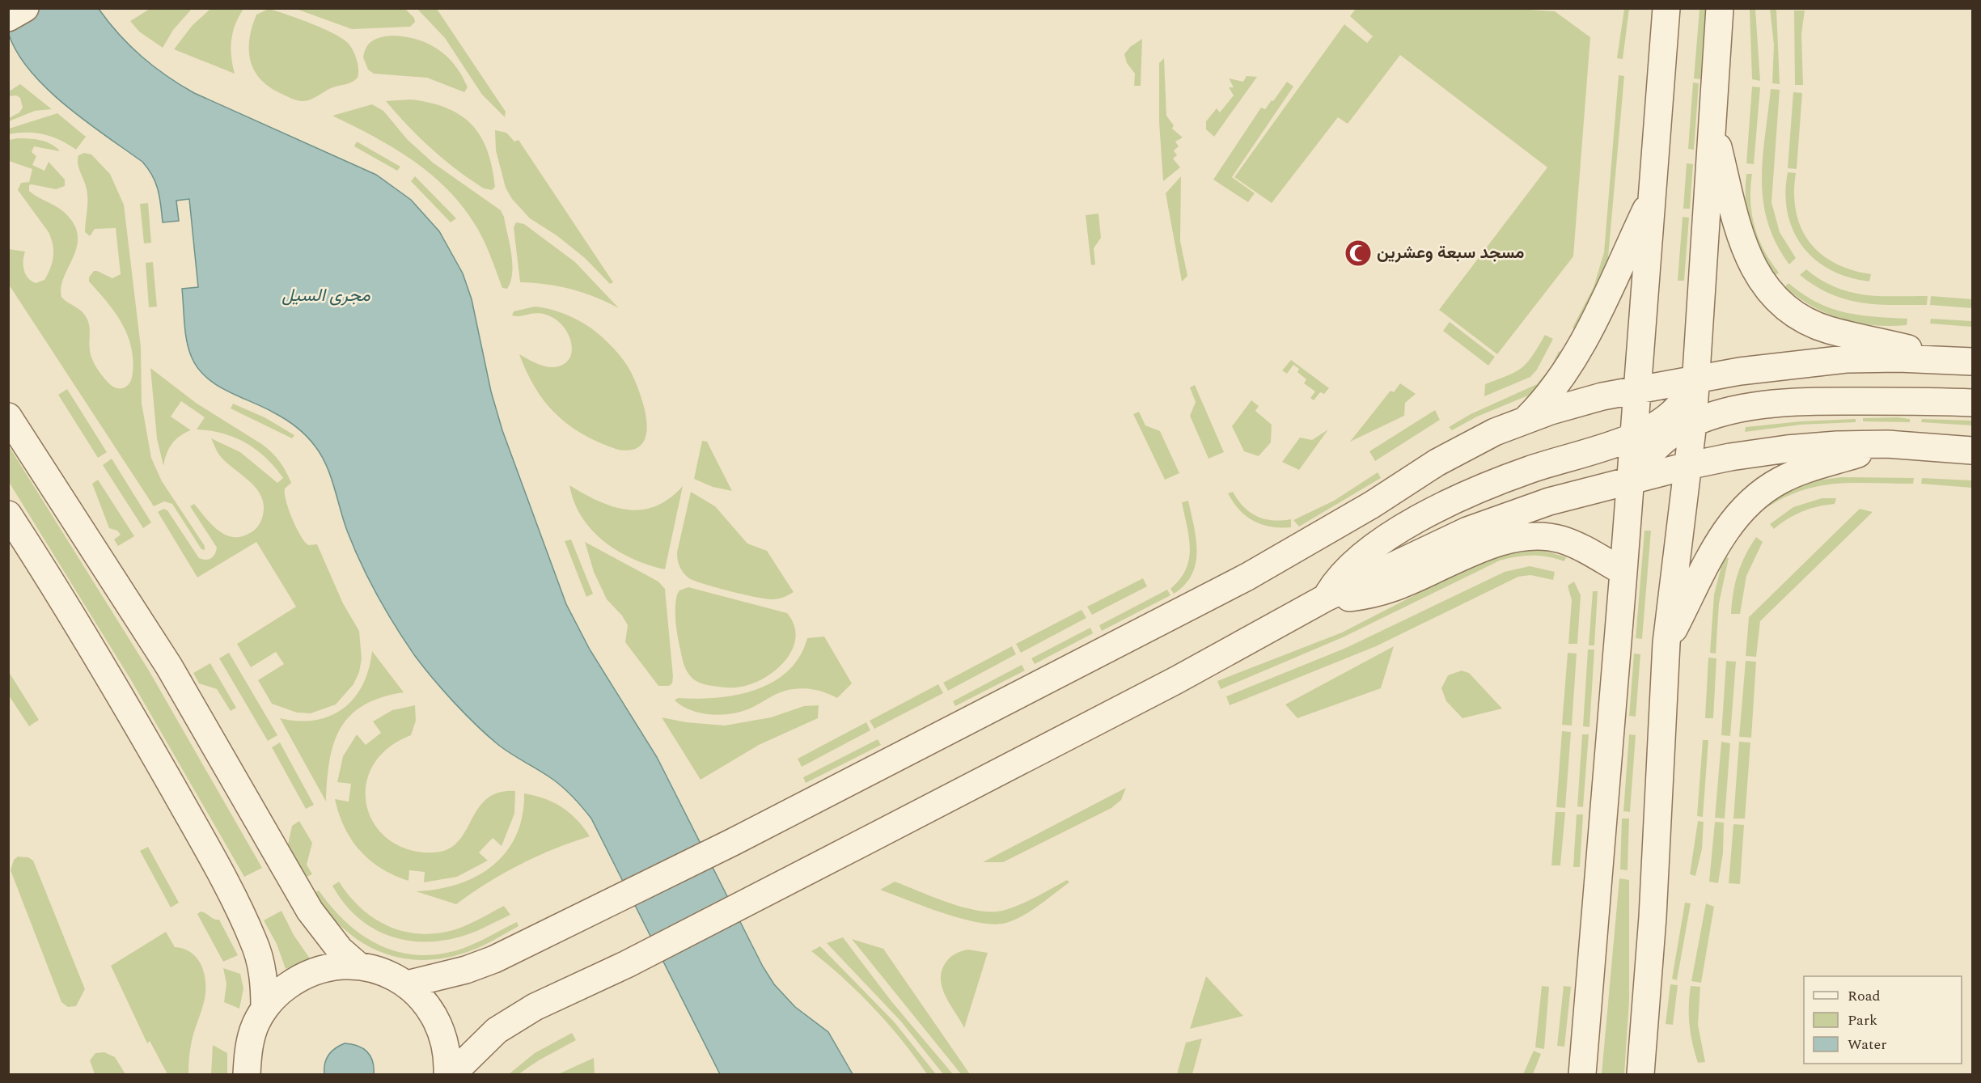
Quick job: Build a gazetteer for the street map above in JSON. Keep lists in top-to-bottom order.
{
  "water": ["مجرى السيل"],
  "places": {
    "mosque": ["مسجد سبعة وعشرين"]
  },
  "legend": ["Road", "Park", "Water"]
}
